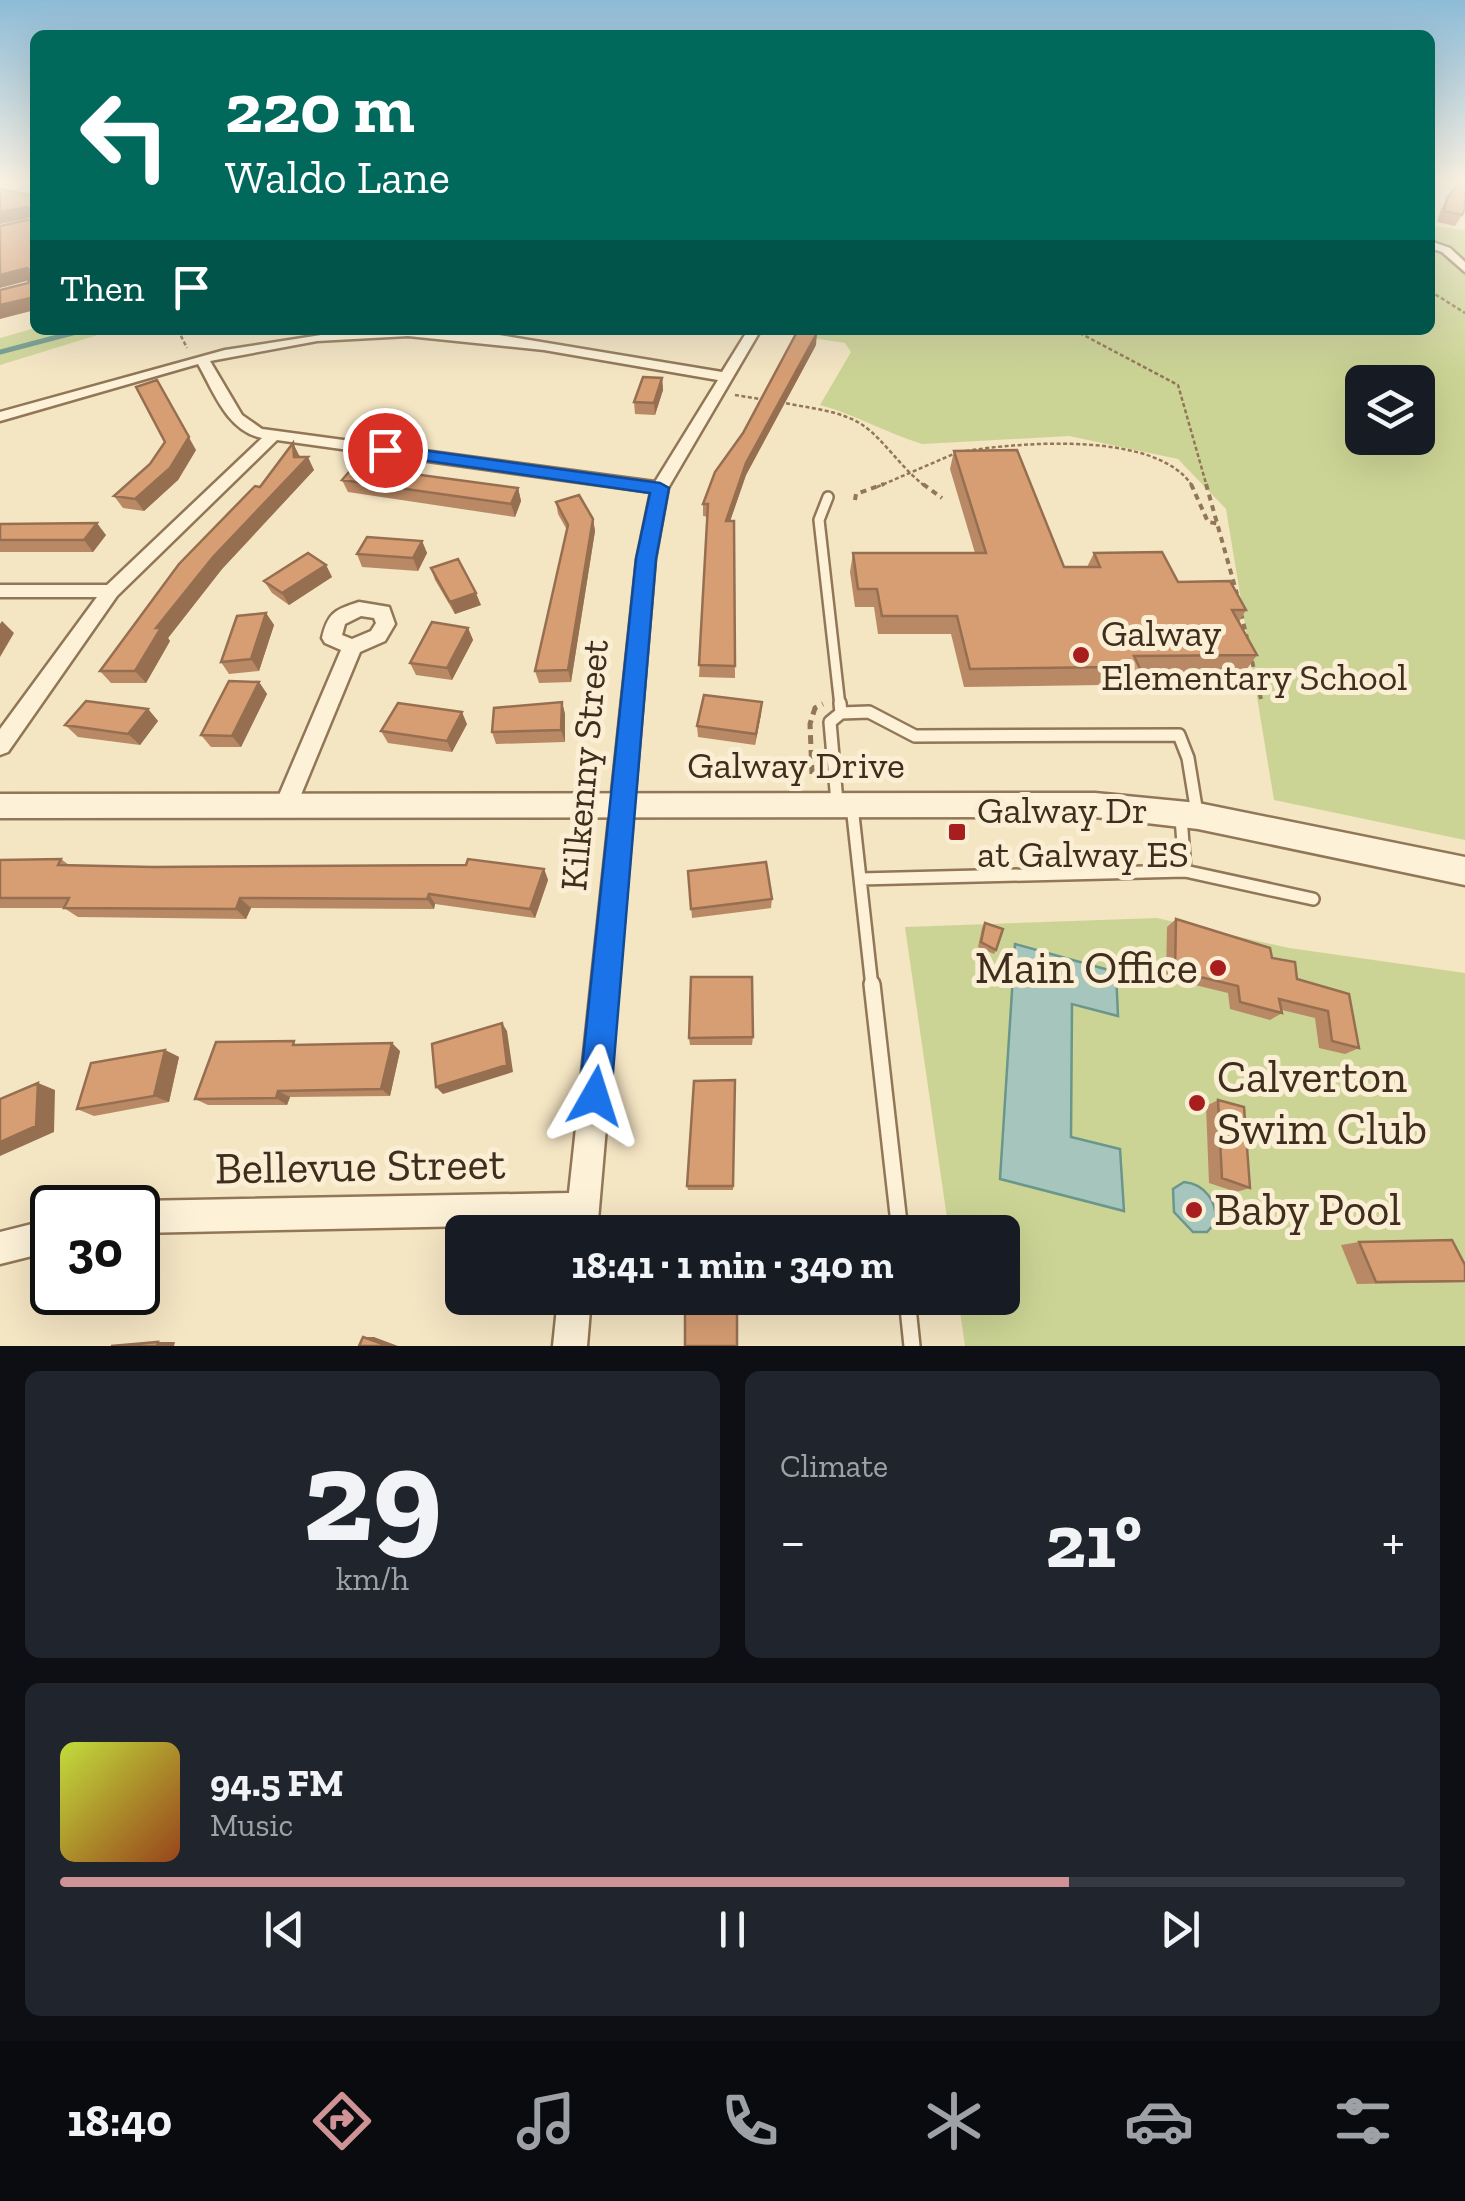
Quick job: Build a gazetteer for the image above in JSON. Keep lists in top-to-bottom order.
{
  "streets": {
    "street": ["Kilkenny Street", "Galway Drive", "Bellevue Street"]
  },
  "crossings": [
    ["Kilkenny Street", "Galway Drive"]
  ],
  "places": {
    "other": [
      "Galway Elementary School",
      "Main Office",
      "Calverton Swim Club",
      "Baby Pool"
    ],
    "transit": ["Galway Dr at Galway ES"]
  },
  "page": {
    "turn": ["220 m", "Waldo Lane"],
    "then": "Then",
    "limit": "30",
    "trip": "18:41 · 1 min · 340 m",
    "tile": [
      ["29", "km/h"],
      "Climate"
    ],
    "heat": ["−", "21°", "+"],
    "song": ["94.5 FM", "Music"],
    "tabs": "18:40"
  }
}
